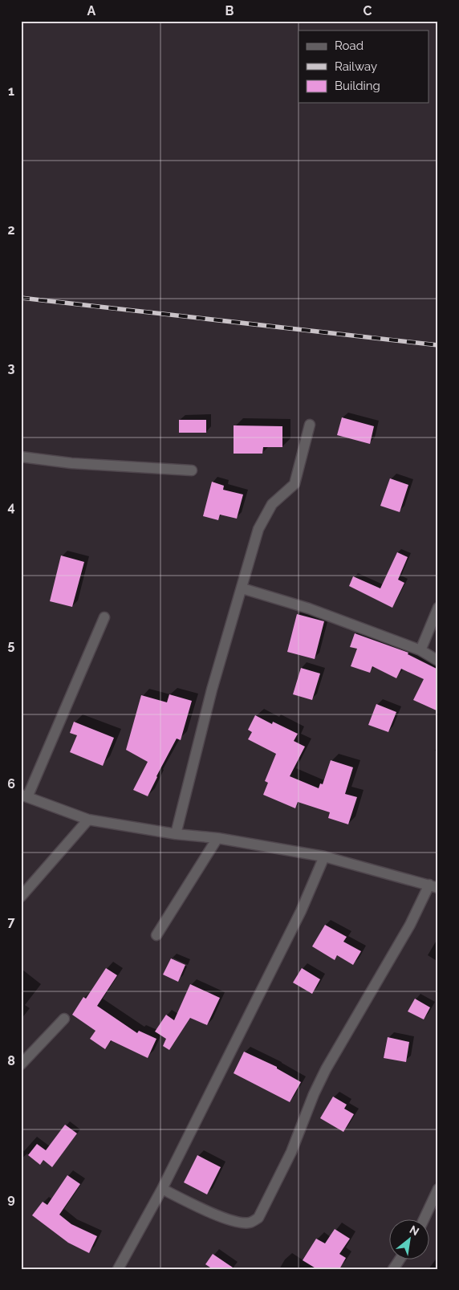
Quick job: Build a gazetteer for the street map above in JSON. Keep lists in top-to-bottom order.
{
  "legend": ["Road", "Railway", "Building"],
  "north": "top right",
  "grid": {
    "columns": ["A", "B", "C"],
    "rows": [
      "1",
      "2",
      "3",
      "4",
      "5",
      "6",
      "7",
      "8",
      "9"
    ]
  }
}
